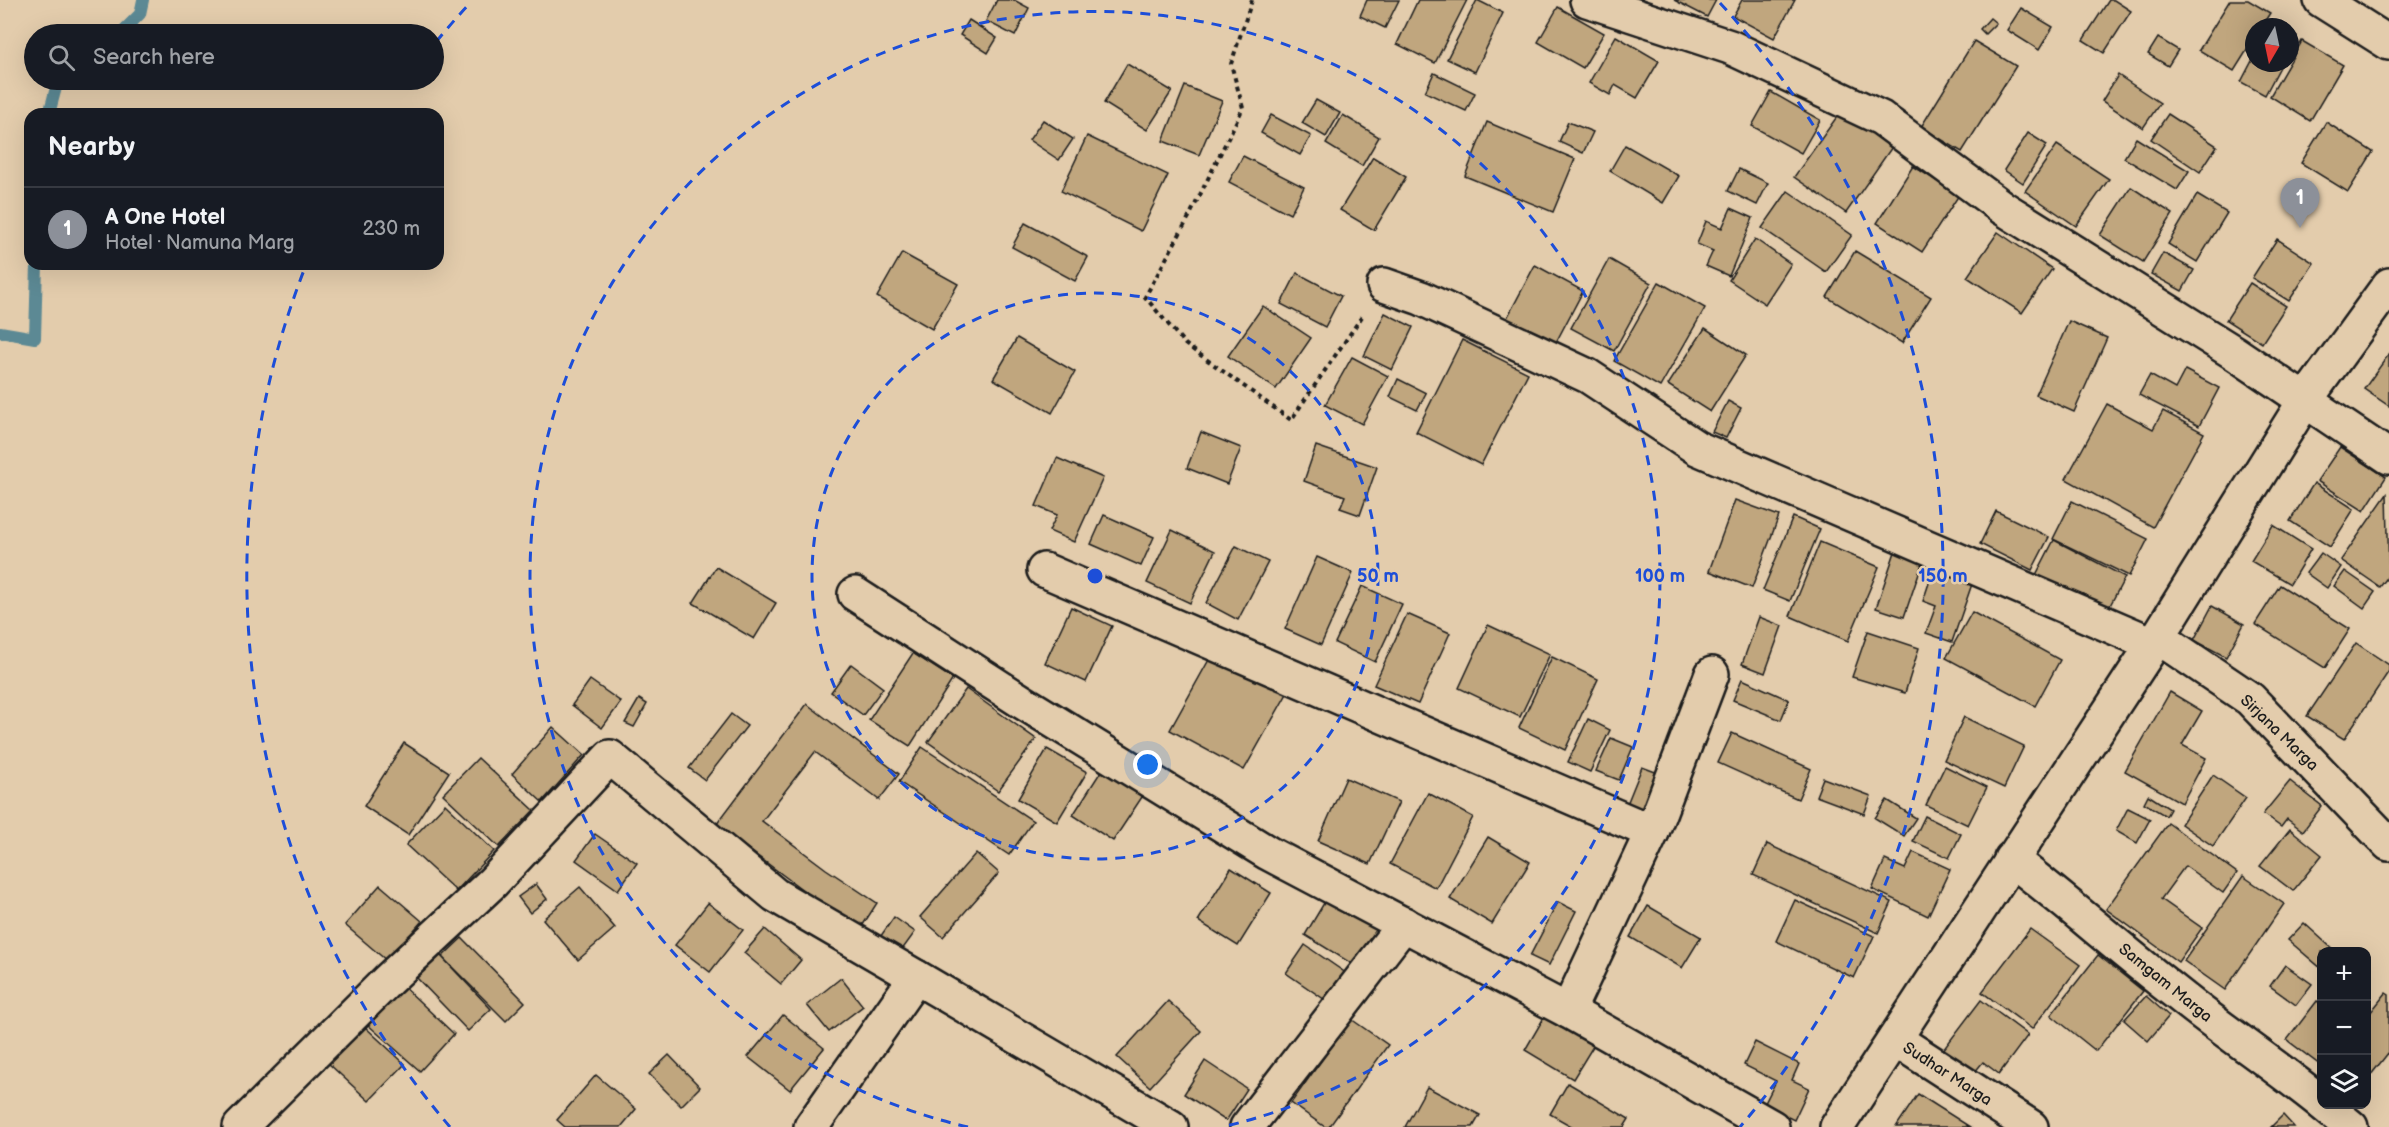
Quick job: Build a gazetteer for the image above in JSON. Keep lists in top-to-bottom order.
{
  "streets": {
    "street": ["Sirjana Marga", "Samgam Marga", "Sudhar Marga"]
  },
  "north": "bottom",
  "page": {
    "search": "Search here",
    "heading": "Nearby",
    "pins": "1",
    "list": [
      {
        "mark": "1",
        "name": "A One Hotel",
        "note": "Hotel · Namuna Marg",
        "value": "230 m"
      }
    ],
    "map_buttons": ["+", "−"]
  },
  "rings": ["50 m", "100 m", "150 m"]
}
